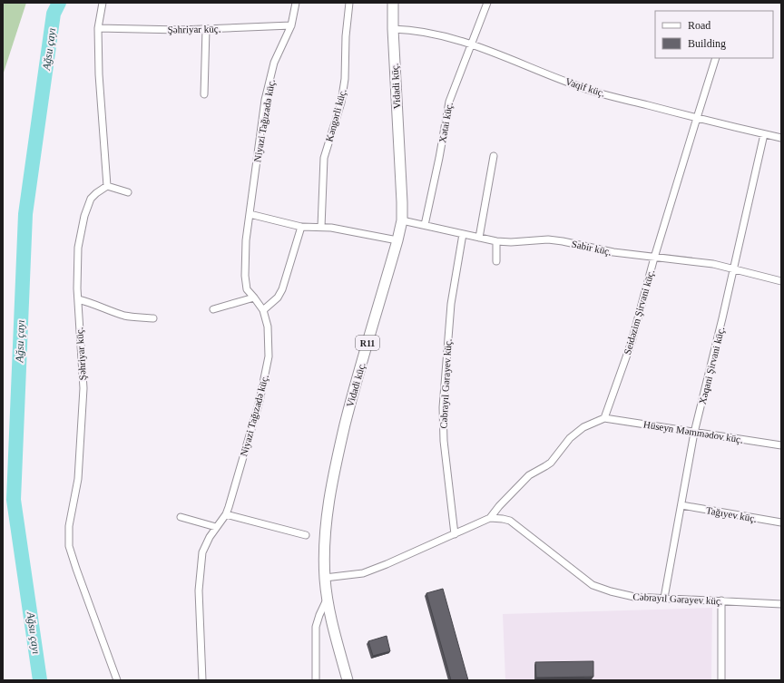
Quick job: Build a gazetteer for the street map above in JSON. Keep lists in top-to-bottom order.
{
  "streets": {
    "main road": ["Vidadi küç.", "R11"],
    "street": [
      "Şəhriyar küç.",
      "Vaqif küç.",
      "Kəngərli küç.",
      "Niyazi Tağızadə küç.",
      "Xətai küç.",
      "Sabir küç.",
      "Seidəzim Şirvani küç.",
      "Xəqani Şirvani küç.",
      "Cəbrayıl Gərayev küç.",
      "Hüseyn Məmmədov küç.",
      "Tağıyev küç."
    ]
  },
  "crossings": [
    ["Şəhriyar küç.", "Niyazi Tağızadə küç."],
    ["Vidadi küç.", "Vaqif küç."],
    ["Vidadi küç.", "Sabir küç."],
    ["Vaqif küç.", "Xətai küç."],
    ["Vaqif küç.", "Seidəzim Şirvani küç."],
    ["Vaqif küç.", "Xəqani Şirvani küç."],
    ["Xətai küç.", "Sabir küç."],
    ["Sabir küç.", "Seidəzim Şirvani küç."],
    ["Sabir küç.", "Xəqani Şirvani küç."],
    ["Sabir küç.", "Cəbrayıl Gərayev küç."],
    ["Seidəzim Şirvani küç.", "Hüseyn Məmmədov küç."],
    ["Xəqani Şirvani küç.", "Cəbrayıl Gərayev küç."],
    ["Xəqani Şirvani küç.", "Hüseyn Məmmədov küç."],
    ["Xəqani Şirvani küç.", "Tağıyev küç."]
  ],
  "water": ["Ağsu çayı"],
  "legend": ["Road", "Building"]
}
